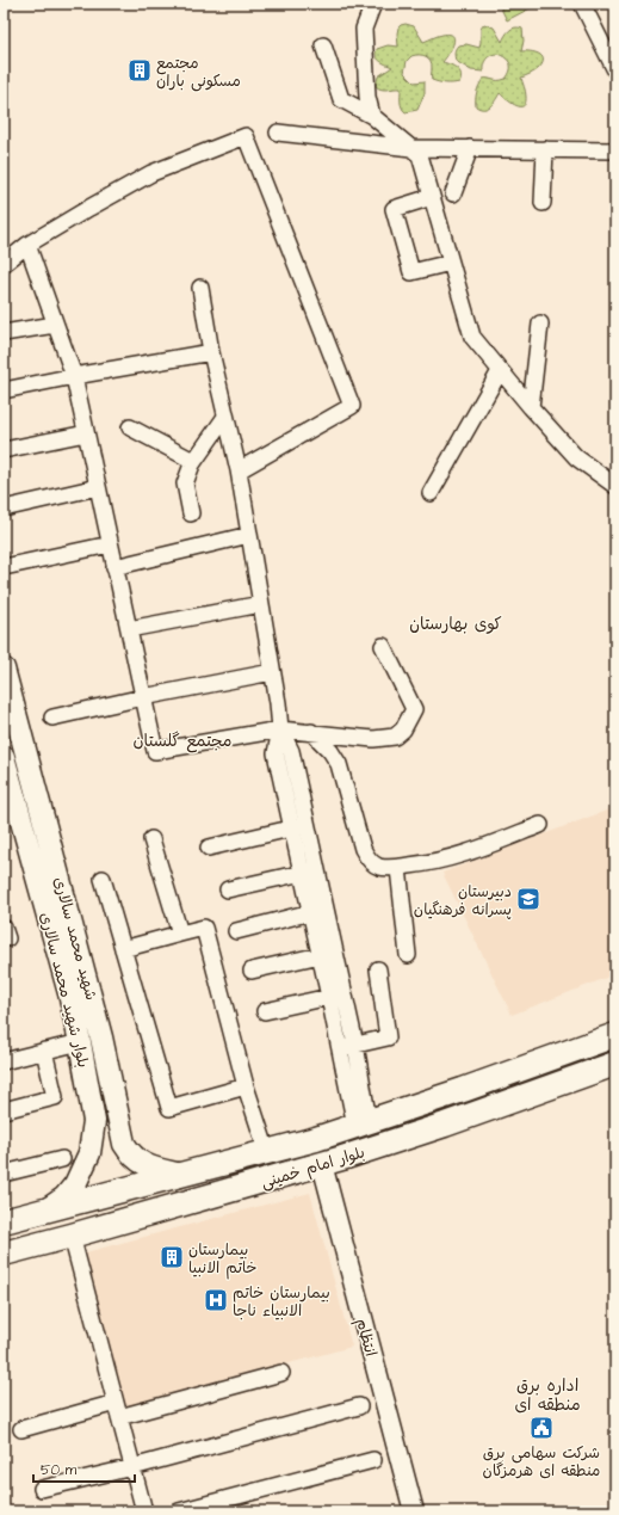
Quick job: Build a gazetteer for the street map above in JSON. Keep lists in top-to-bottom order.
{
  "streets": {
    "main road": ["شهید محمد سالاری", "بلوار شهید محمد سالاری", "بلوار امام خمینی"],
    "street": ["انتظام"]
  },
  "crossings": [
    ["شهید محمد سالاری", "بلوار امام خمینی"],
    ["بلوار شهید محمد سالاری", "بلوار امام خمینی"],
    ["بلوار امام خمینی", "انتظام"]
  ],
  "districts": ["کوی بهارستان", "مجتمع گلستان", "اداره برق منطقه ای"],
  "places": {
    "building": ["مجتمع مسکونی باران", "بیمارستان خاتم الانبیا"],
    "school or university": ["دبیرستان پسرانه فرهنگیان"],
    "hospital": ["بیمارستان خاتم الانبیاء ناجا"],
    "public building": ["شرکت سهامی برق منطقه ای هرمزگان"]
  },
  "scale_bar": "50 m"
}
